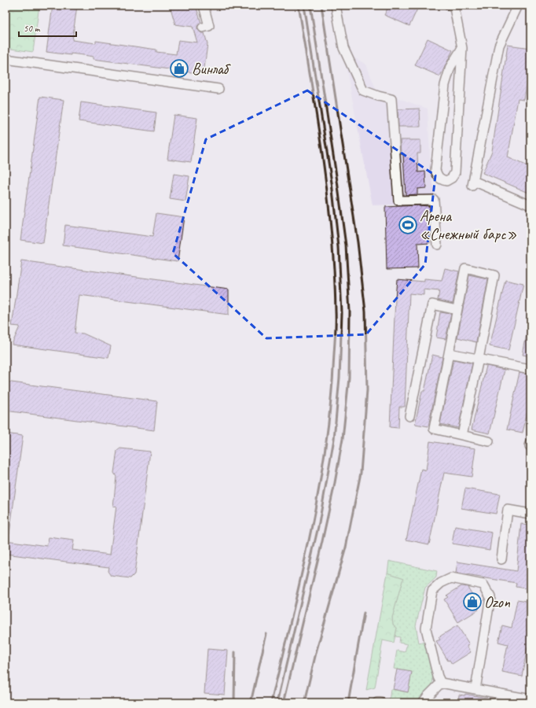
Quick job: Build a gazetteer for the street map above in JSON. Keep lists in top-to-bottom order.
{
  "places": {
    "shop": ["Винлаб", "Ozon"],
    "sports": ["Арена «Снежный барс»"]
  },
  "scale_bar": "50 m"
}
